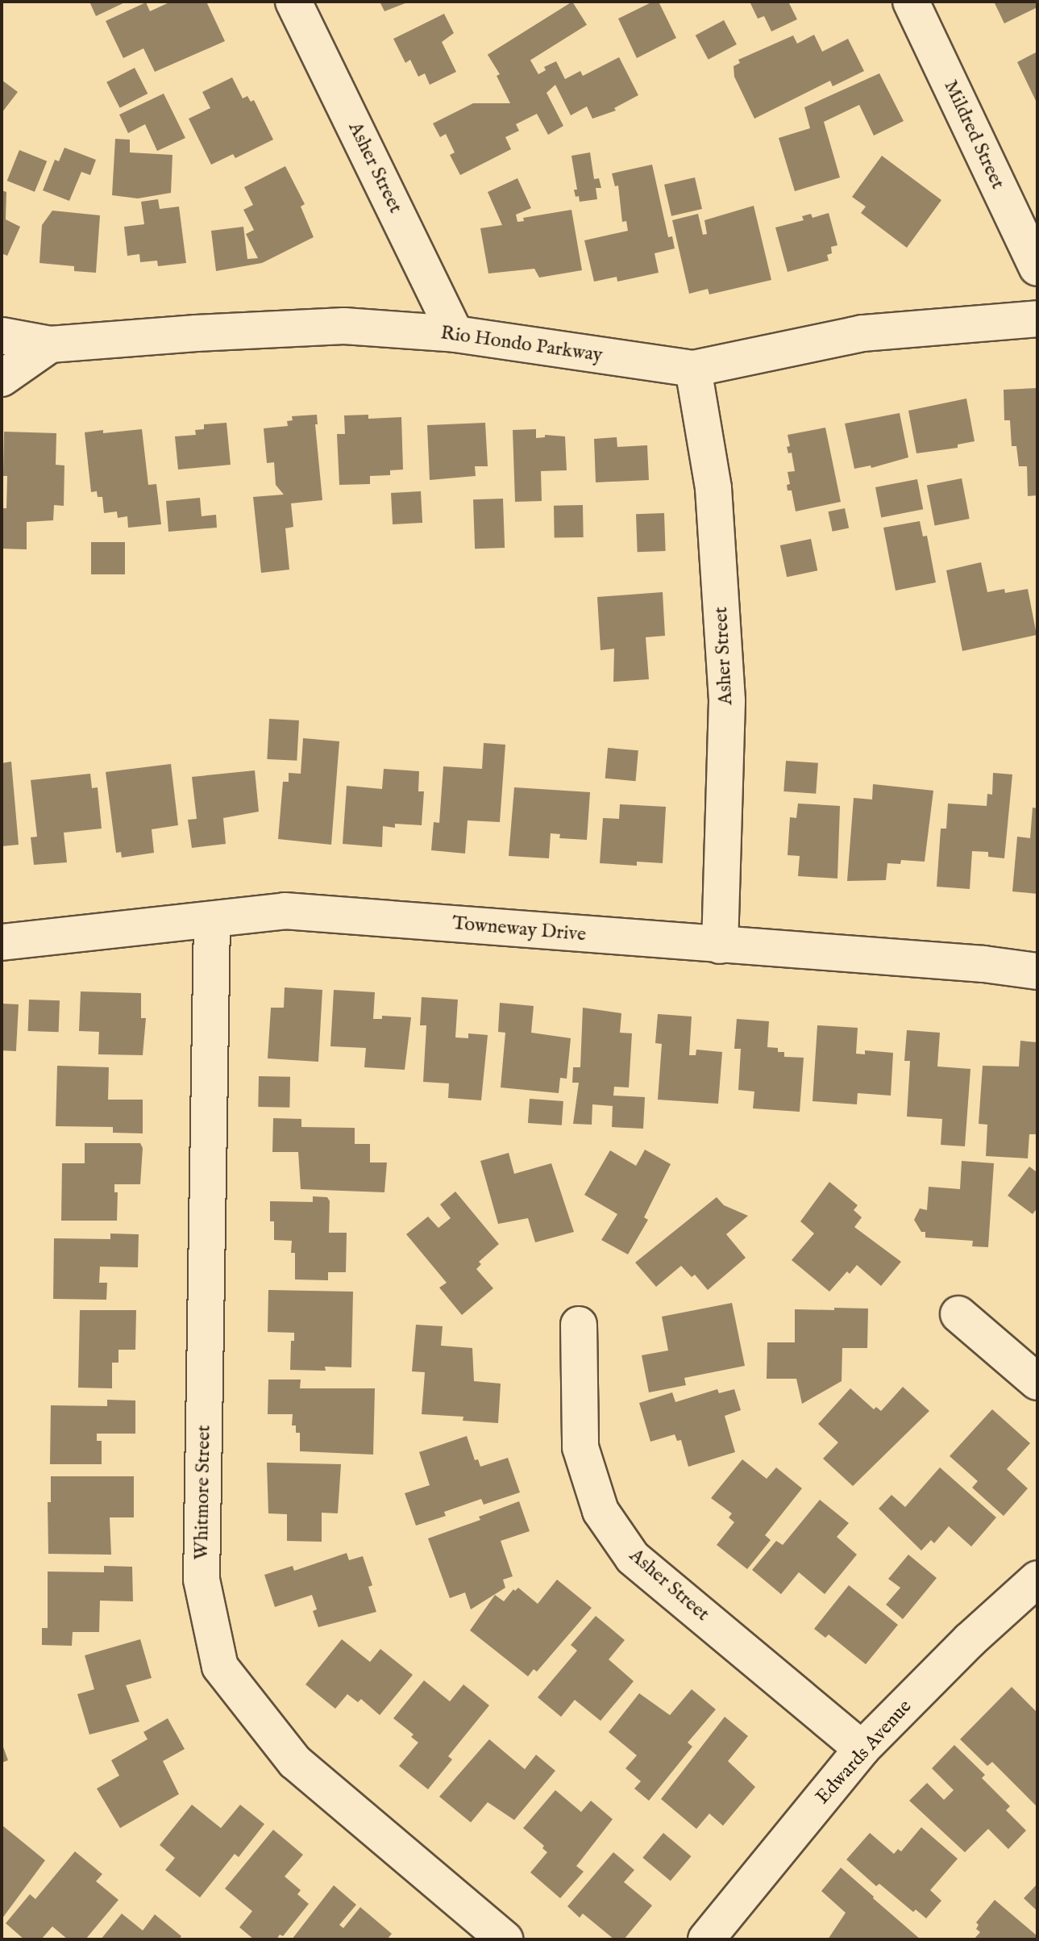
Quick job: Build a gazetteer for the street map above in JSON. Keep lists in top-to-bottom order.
{
  "streets": {
    "street": [
      "Mildred Street",
      "Asher Street",
      "Rio Hondo Parkway",
      "Towneway Drive",
      "Whitmore Street",
      "Edwards Avenue"
    ]
  },
  "crossings": [
    ["Asher Street", "Rio Hondo Parkway"],
    ["Asher Street", "Towneway Drive"],
    ["Asher Street", "Edwards Avenue"],
    ["Towneway Drive", "Whitmore Street"]
  ]
}
